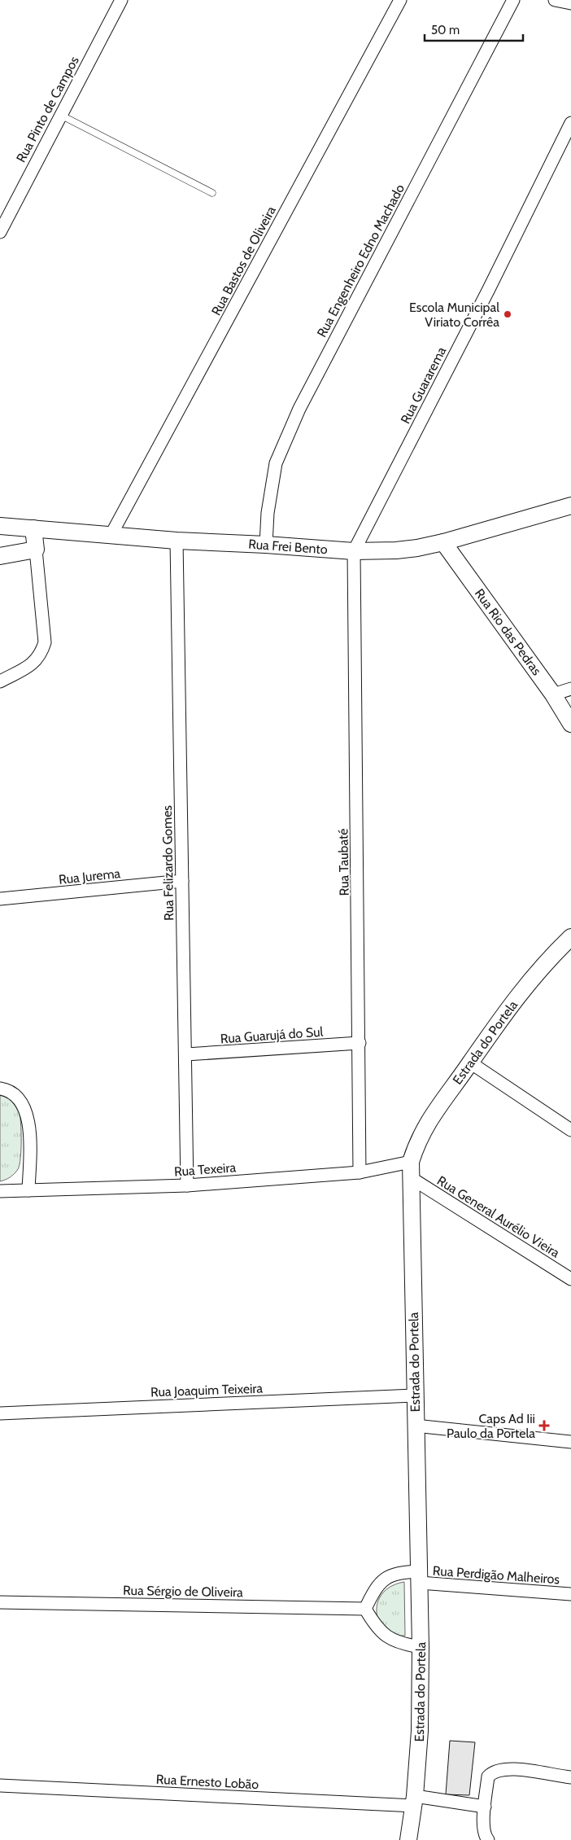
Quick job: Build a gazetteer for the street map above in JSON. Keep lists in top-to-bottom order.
{
  "streets": {
    "main road": ["Rua Frei Bento", "Rua Rio das Pedras", "Estrada do Portela"],
    "street": [
      "Rua Pinto de Campos",
      "Rua Bastos de Oliveira",
      "Rua Engenheiro Edno Machado",
      "Rua Guararema",
      "Rua Taubaté",
      "Rua Felizardo Gomes",
      "Rua Jurema",
      "Rua Guarujá do Sul",
      "Rua Texeira",
      "Rua General Aurélio Vieira",
      "Rua Joaquim Teixeira",
      "Rua Perdigão Malheiros",
      "Rua Sérgio de Oliveira",
      "Rua Ernesto Lobão"
    ]
  },
  "crossings": [
    ["Rua Bastos de Oliveira", "Rua Frei Bento"],
    ["Rua Engenheiro Edno Machado", "Rua Frei Bento"],
    ["Rua Guararema", "Rua Frei Bento"],
    ["Rua Guararema", "Rua Taubaté"],
    ["Rua Frei Bento", "Rua Rio das Pedras"],
    ["Rua Frei Bento", "Rua Taubaté"],
    ["Rua Frei Bento", "Rua Felizardo Gomes"],
    ["Rua Taubaté", "Rua Guarujá do Sul"],
    ["Rua Taubaté", "Rua Texeira"],
    ["Rua Felizardo Gomes", "Rua Jurema"],
    ["Rua Felizardo Gomes", "Rua Guarujá do Sul"],
    ["Rua Felizardo Gomes", "Rua Texeira"],
    ["Estrada do Portela", "Rua Texeira"],
    ["Estrada do Portela", "Rua General Aurélio Vieira"],
    ["Estrada do Portela", "Rua Joaquim Teixeira"],
    ["Estrada do Portela", "Rua Perdigão Malheiros"],
    ["Estrada do Portela", "Rua Ernesto Lobão"],
    ["Rua Texeira", "Rua General Aurélio Vieira"]
  ],
  "places": {
    "other": ["Escola Municipal Viriato Corrêa"],
    "health": ["Caps Ad Iii Paulo da Portela"]
  },
  "scale_bar": "50 m"
}
